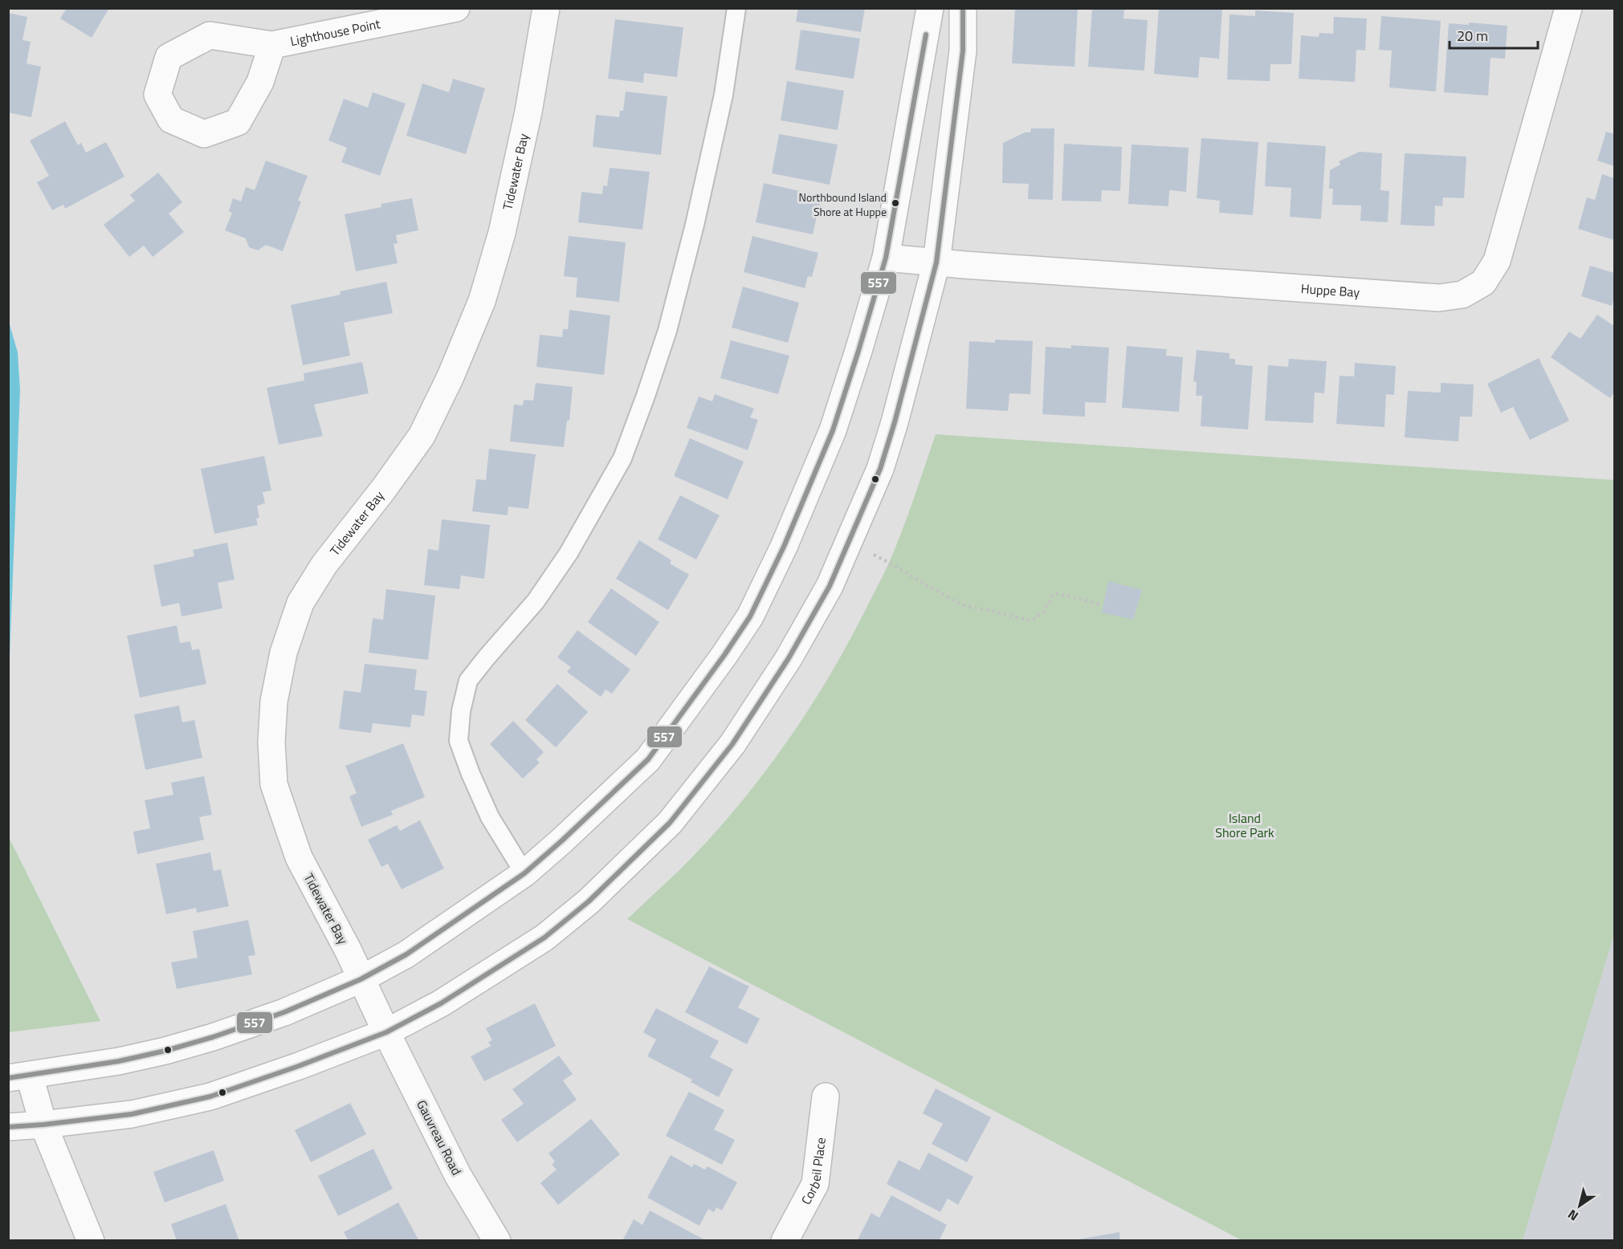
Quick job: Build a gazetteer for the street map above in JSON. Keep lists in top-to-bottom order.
{
  "streets": {
    "street": [
      "Lighthouse Point",
      "Tidewater Bay",
      "Huppe Bay",
      "Gauvreau Road",
      "Corbeil Place"
    ]
  },
  "crossings": [
    ["Tidewater Bay", "Gauvreau Road"]
  ],
  "parks": ["Island Shore Park"],
  "places": ["Northbound Island Shore at Huppe"],
  "lines": ["transit line 557"],
  "scale_bar": "20 m",
  "north": "bottom left"
}
